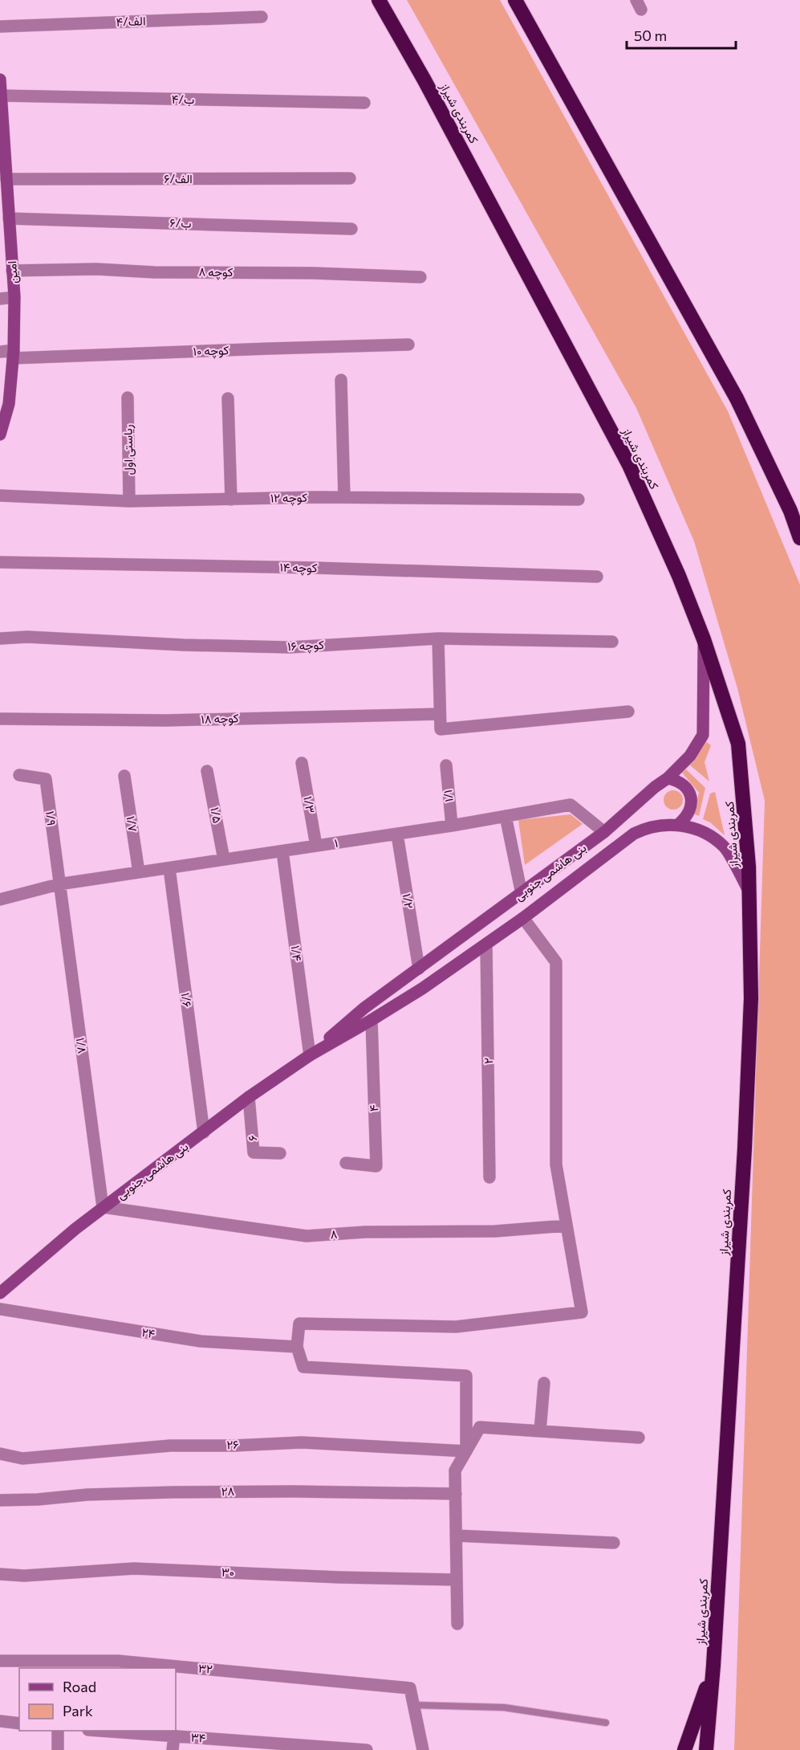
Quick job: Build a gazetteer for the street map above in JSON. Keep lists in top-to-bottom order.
{
  "streets": {
    "highway": ["کمربندی شیراز"],
    "street": [
      "۴/الف",
      "۴/ب",
      "۶/الف",
      "ب/۶",
      "امین",
      "کوچه ۸",
      "کوچه ۱۰",
      "ریاستی اول",
      "کوچه ۱۲",
      "کوچه ۱۴",
      "کوچه ۱۶",
      "کوچه ۱۸",
      "۱/۱",
      "۱/۳",
      "۱/۵",
      "۱/۹",
      "۱/۷",
      "۱",
      "بنی هاشمی جنوبی",
      "۱/۲",
      "۱/۴",
      "۱/۶",
      "۱/۸",
      "۲",
      "۴",
      "۶",
      "۸",
      "۲۴",
      "۲۶",
      "۲۸",
      "۳۰",
      "۳۲",
      "۳۴"
    ]
  },
  "crossings": [
    ["۴/ب", "امین"],
    ["کمربندی شیراز", "بنی هاشمی جنوبی"],
    ["۶/الف", "امین"],
    ["ب/۶", "امین"],
    ["امین", "کوچه ۸"],
    ["امین", "کوچه ۱۰"],
    ["ریاستی اول", "کوچه ۱۲"],
    ["۱/۱", "۱"],
    ["۱/۳", "۱"],
    ["۱/۵", "۱"],
    ["۱/۹", "۱"],
    ["۱/۹", "۱/۸"],
    ["۱/۷", "۱"],
    ["۱", "بنی هاشمی جنوبی"],
    ["۱", "۱/۲"],
    ["۱", "۱/۴"],
    ["۱", "۱/۶"],
    ["۱", "۱/۸"],
    ["بنی هاشمی جنوبی", "۱/۲"],
    ["بنی هاشمی جنوبی", "۱/۴"],
    ["بنی هاشمی جنوبی", "۱/۶"],
    ["بنی هاشمی جنوبی", "۱/۸"],
    ["بنی هاشمی جنوبی", "۲"],
    ["بنی هاشمی جنوبی", "۴"],
    ["بنی هاشمی جنوبی", "۶"],
    ["بنی هاشمی جنوبی", "۸"],
    ["۱/۸", "۸"]
  ],
  "legend": ["Road", "Park"],
  "scale_bar": "50 m"
}
